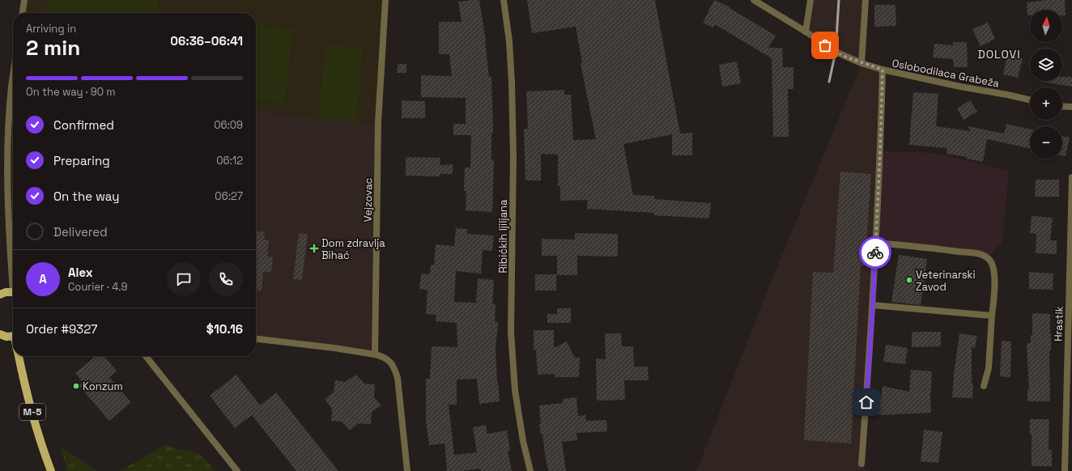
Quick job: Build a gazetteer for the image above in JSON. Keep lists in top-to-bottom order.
{
  "streets": {
    "main road": ["M-5"],
    "street": [
      "Oslobodilaca Grabeža",
      "Vejzovac",
      "Ribićkih ljiljana",
      "Hrastik"
    ]
  },
  "districts": ["DOLOVI"],
  "places": {
    "health": ["Dom zdravlja Bihać"],
    "other": ["Veterinarski Zavod", "Konzum"]
  },
  "north": "top",
  "page": {
    "map_buttons": ["+", "−"],
    "heading": ["2 min", "Arriving in", "06:36–06:41"],
    "panel": [
      "Alex",
      "Courier · 4.9",
      "Order #9327",
      "$10.16"
    ],
    "bar": "On the way · 90 m",
    "list": [
      ["Confirmed", "06:09"],
      ["Preparing", "06:12"],
      ["On the way", "06:27"],
      "Delivered"
    ],
    "round": "A"
  }
}
